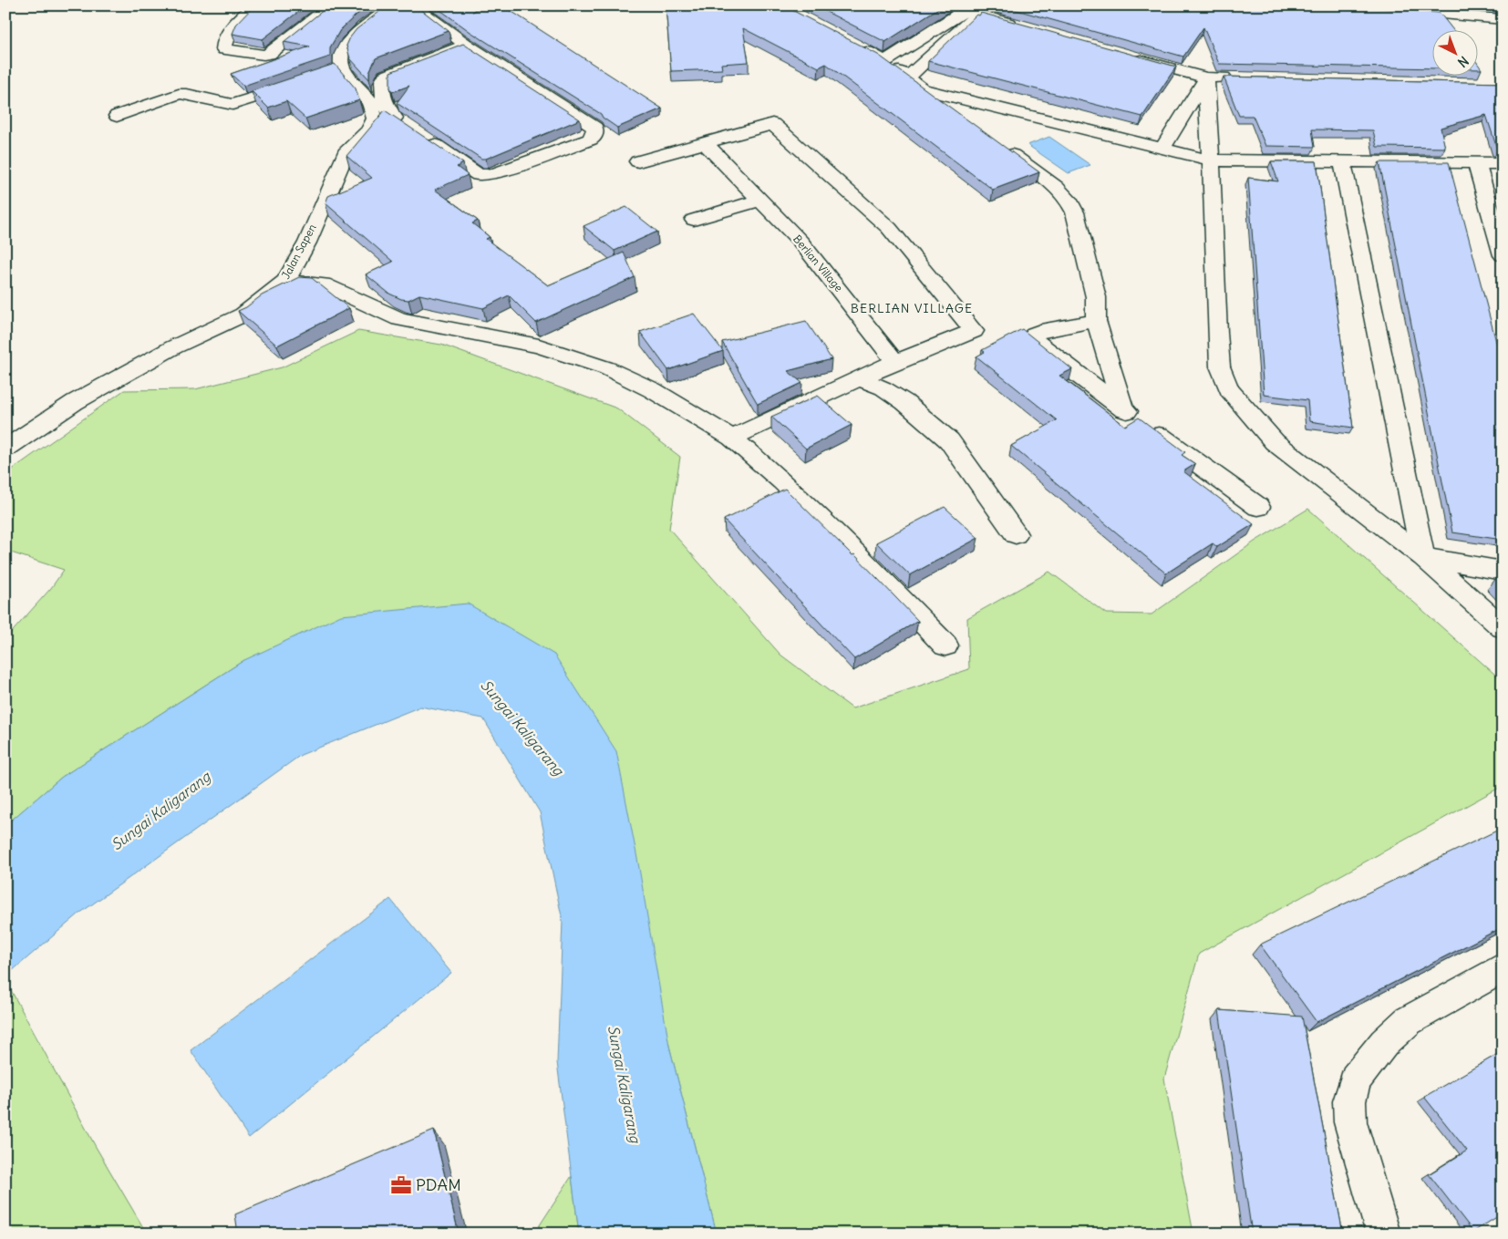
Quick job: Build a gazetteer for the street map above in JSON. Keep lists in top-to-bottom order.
{
  "streets": {
    "street": ["Jalan Sapen", "Berlian Village"]
  },
  "districts": ["BERLIAN VILLAGE"],
  "water": ["Sungai Kaligarang"],
  "places": {
    "office": ["PDAM"]
  },
  "north": "bottom right"
}
